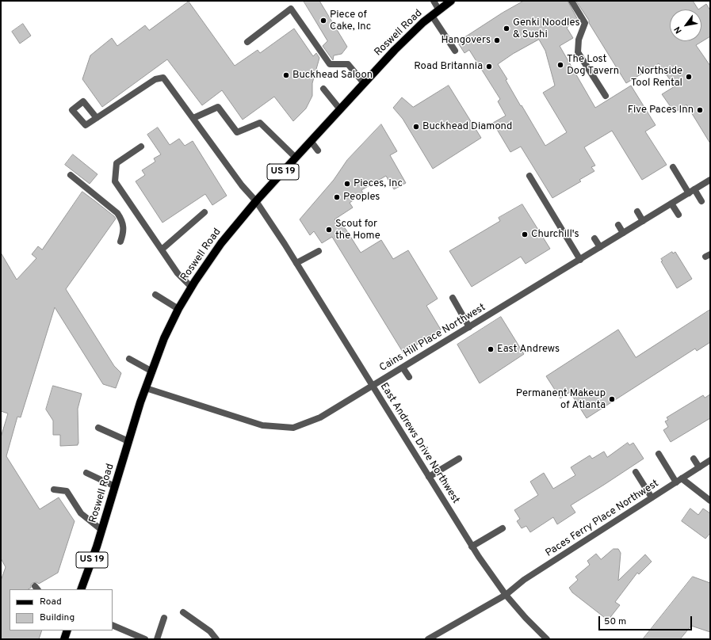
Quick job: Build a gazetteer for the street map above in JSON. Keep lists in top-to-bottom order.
{
  "streets": {
    "main road": ["Roswell Road", "US 19"],
    "street": ["Cains Hill Place Northwest", "East Andrews Drive Northwest", "Paces Ferry Place Northwest"]
  },
  "crossings": [
    ["Roswell Road", "Cains Hill Place Northwest"],
    ["Roswell Road", "East Andrews Drive Northwest"],
    ["Cains Hill Place Northwest", "East Andrews Drive Northwest"],
    ["East Andrews Drive Northwest", "Paces Ferry Place Northwest"]
  ],
  "places": [
    "Piece of Cake, Inc",
    "Genki Noodles & Sushi",
    "Hangovers",
    "The Lost Dog Tavern",
    "Road Britannia",
    "Buckhead Saloon",
    "Northside Tool Rental",
    "Five Paces Inn",
    "Buckhead Diamond",
    "Pieces, Inc",
    "Peoples",
    "Scout for the Home",
    "Churchill's",
    "East Andrews",
    "Permanent Makeup of Atlanta"
  ],
  "legend": ["Road", "Building"],
  "scale_bar": "50 m",
  "north": "bottom left"
}
